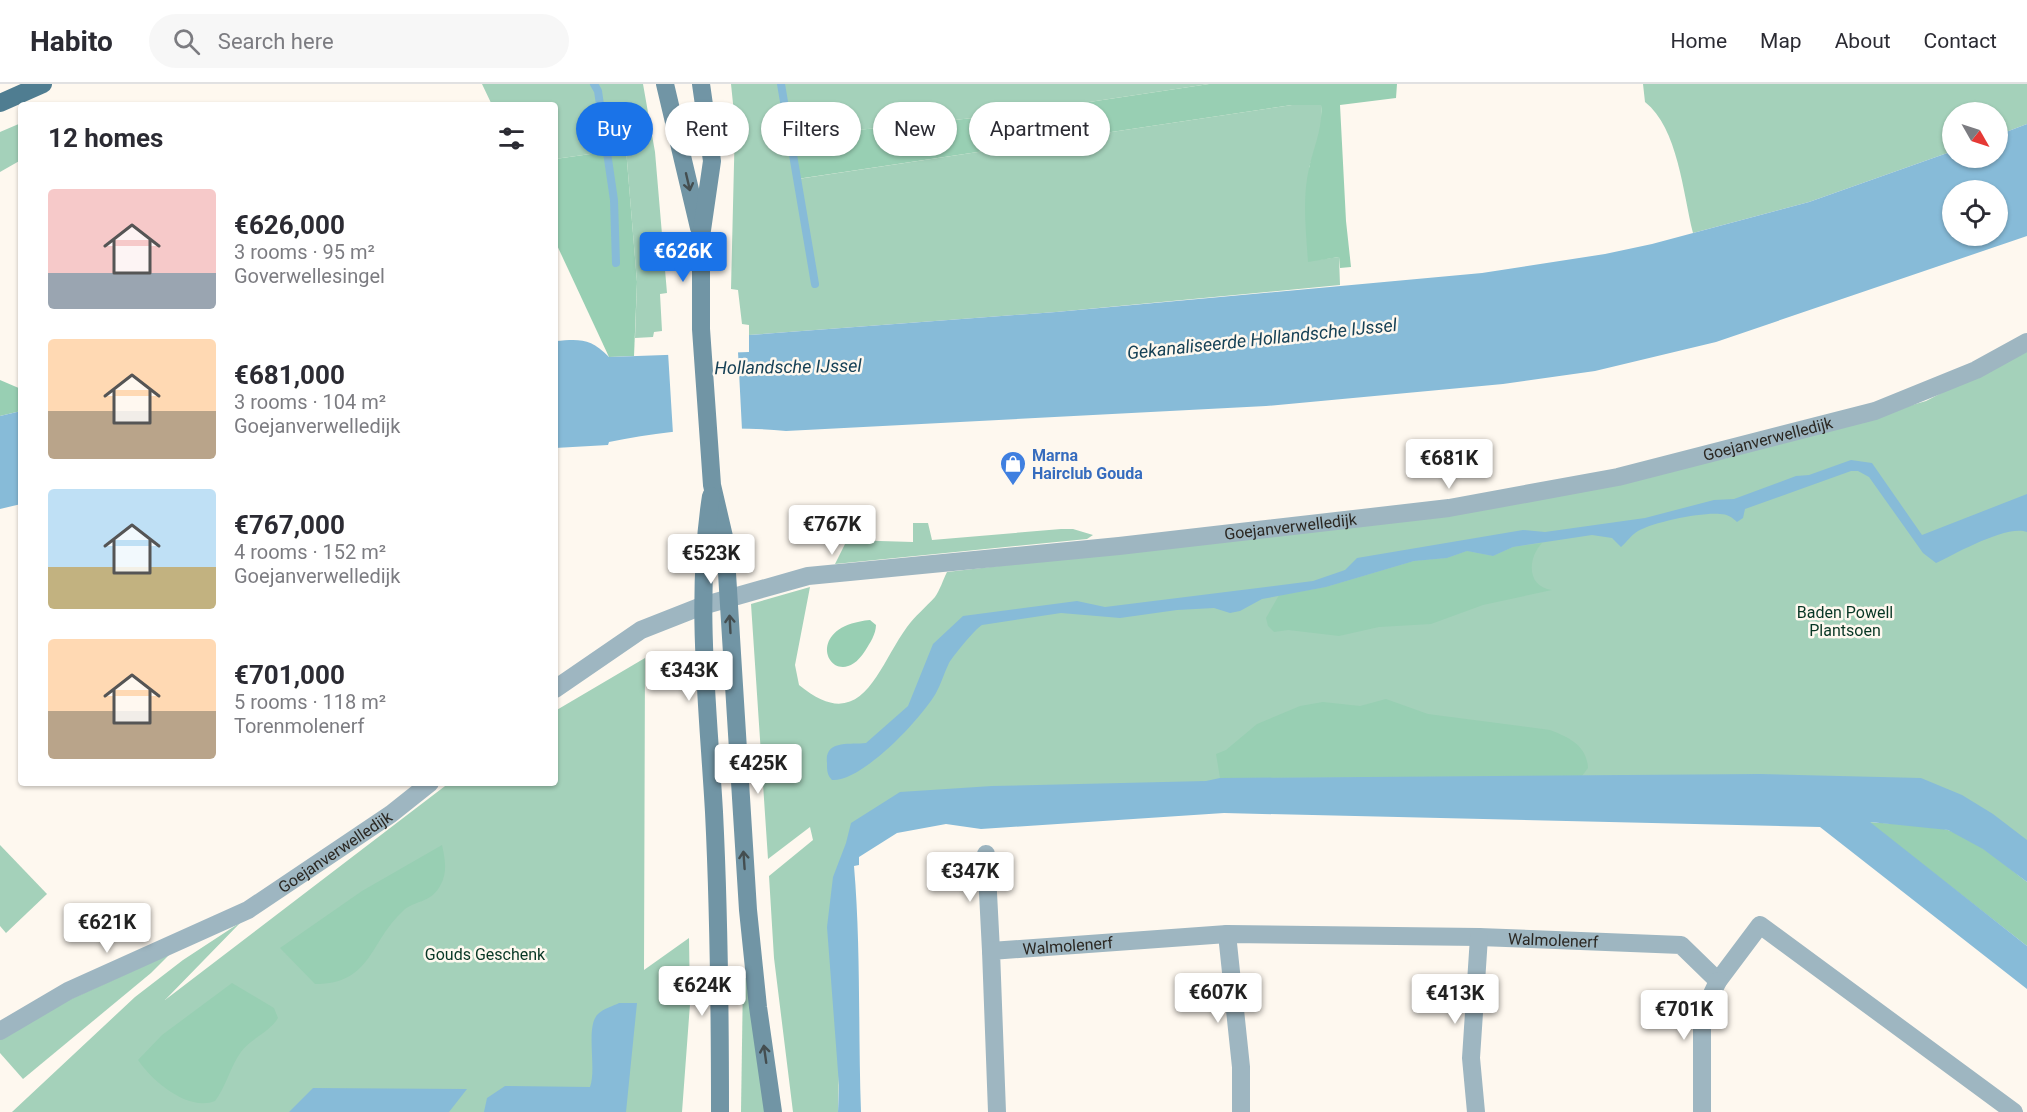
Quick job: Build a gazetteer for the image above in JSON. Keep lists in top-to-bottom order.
{
  "streets": {
    "street": ["Goejanverwelledijk", "Walmolenerf"]
  },
  "water": ["Gekanaliseerde Hollandsche IJssel", "Hollandsche IJssel"],
  "parks": ["Baden Powell Plantsoen", "Gouds Geschenk"],
  "places": {
    "shop": ["Marna Hairclub Gouda"]
  },
  "north": "bottom right",
  "page": {
    "header": "Habito",
    "search": "Search here",
    "nav": [
      "Home",
      "Map",
      "About",
      "Contact"
    ],
    "chip": [
      "Buy",
      "Rent",
      "Filters",
      "New",
      "Apartment"
    ],
    "heading": "12 homes",
    "list": [
      {
        "name": "€626,000",
        "note": "3 rooms · 95 m² · Goverwellesingel"
      },
      {
        "name": "€681,000",
        "note": "3 rooms · 104 m² · Goejanverwelledijk"
      },
      {
        "name": "€767,000",
        "note": "4 rooms · 152 m² · Goejanverwelledijk"
      },
      {
        "name": "€701,000",
        "note": "5 rooms · 118 m² · Torenmolenerf"
      }
    ],
    "price": [
      "€626K",
      "€681K",
      "€767K",
      "€523K",
      "€343K",
      "€425K",
      "€347K",
      "€621K",
      "€624K",
      "€607K",
      "€413K",
      "€701K"
    ]
  }
}
